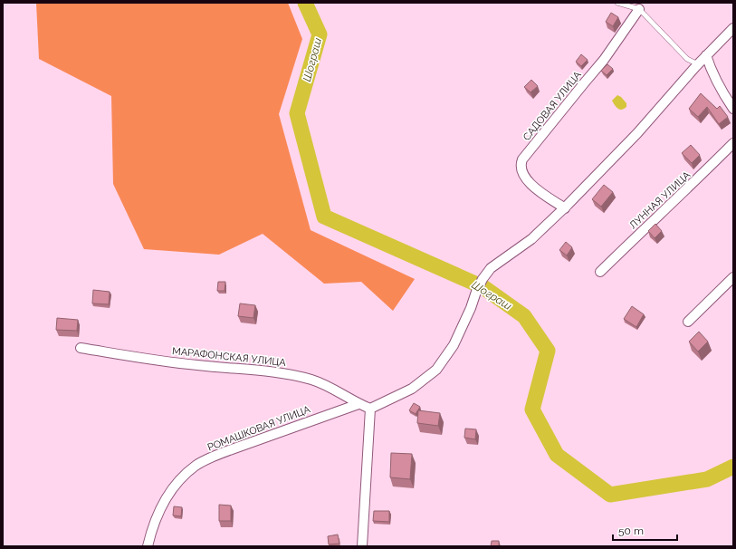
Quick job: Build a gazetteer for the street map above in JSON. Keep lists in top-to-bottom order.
{
  "streets": {
    "street": [
      "САДОВАЯ УЛИЦА",
      "ЛУННАЯ УЛИЦА",
      "МАРАФОНСКАЯ УЛИЦА",
      "РОМАШКОВАЯ УЛИЦА"
    ]
  },
  "crossings": [
    ["МАРАФОНСКАЯ УЛИЦА", "РОМАШКОВАЯ УЛИЦА"]
  ],
  "water": ["Шограш"],
  "scale_bar": "50 m"
}
